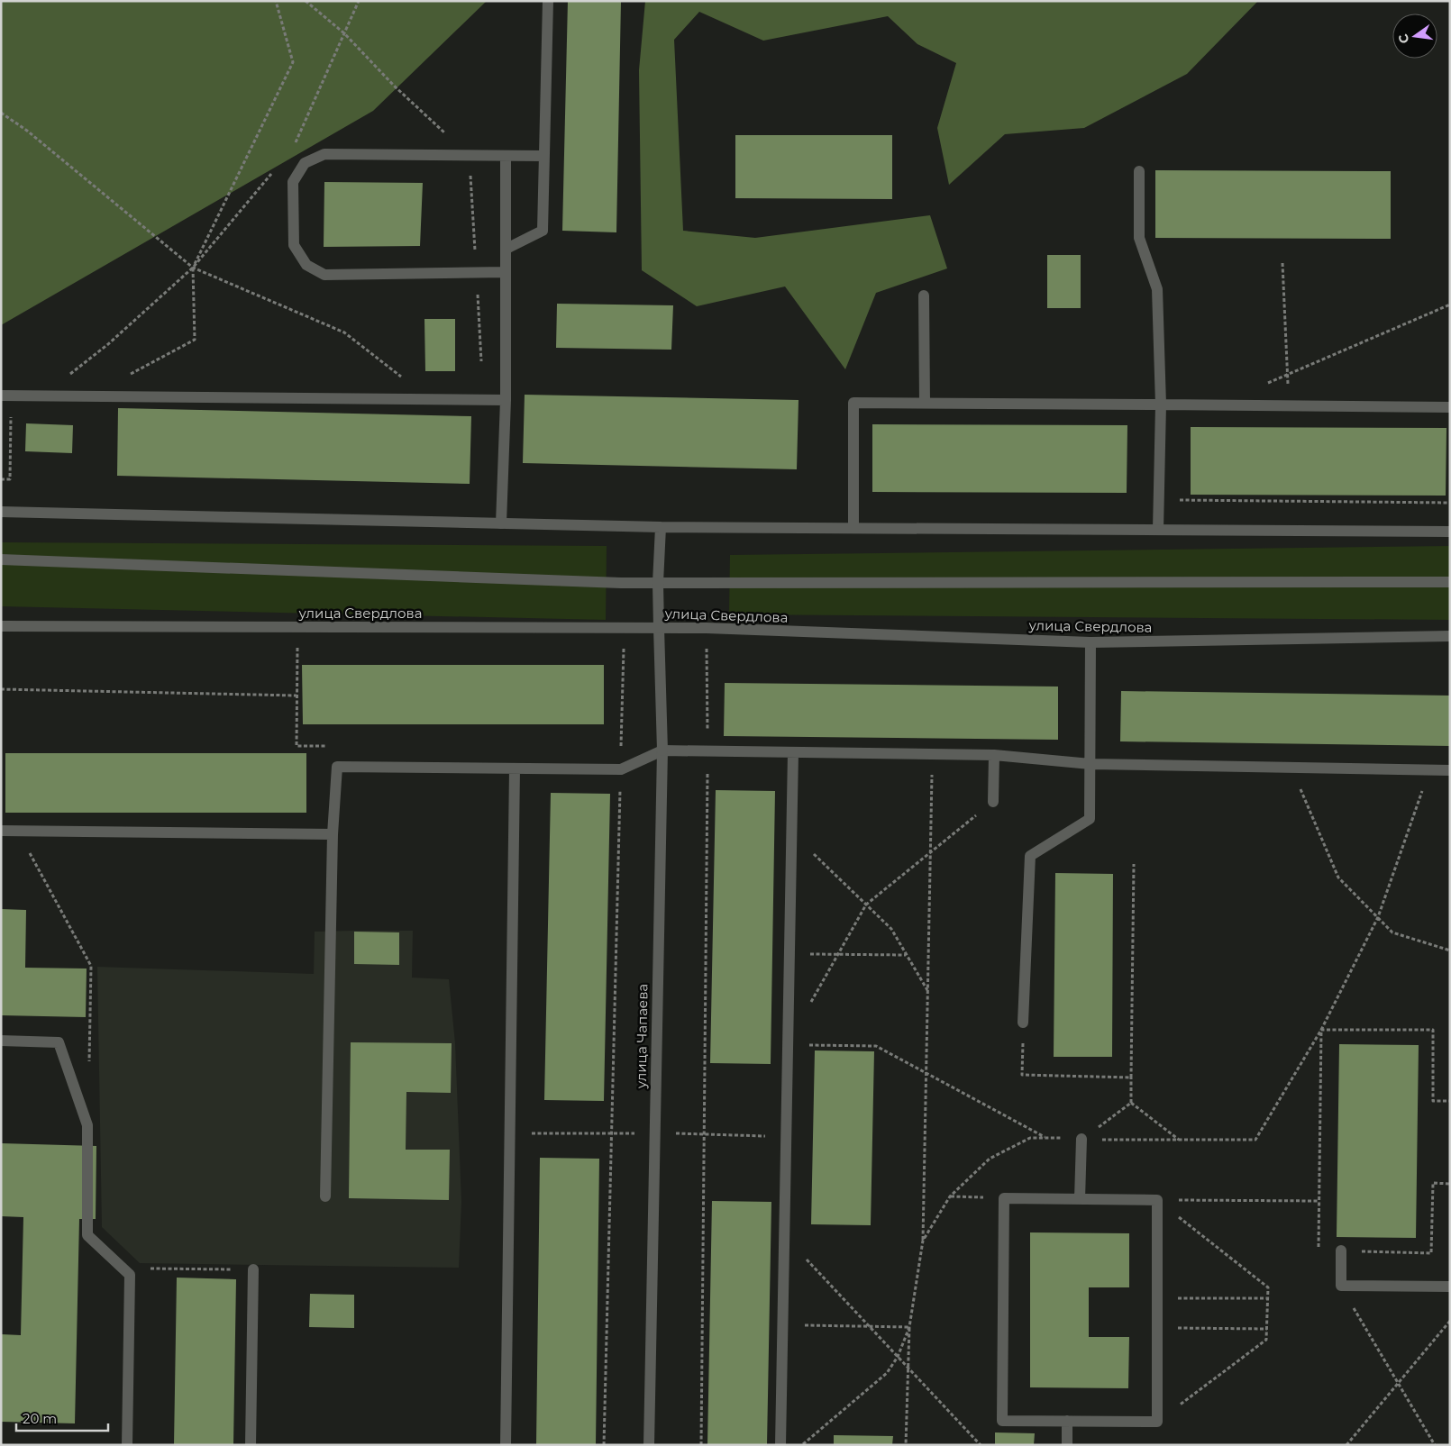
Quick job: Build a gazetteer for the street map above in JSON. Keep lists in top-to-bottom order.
{
  "streets": {
    "street": ["улица Свердлова", "улица Чапаева"]
  },
  "crossings": [
    ["улица Свердлова", "улица Чапаева"]
  ],
  "scale_bar": "20 m",
  "north": "left"
}
